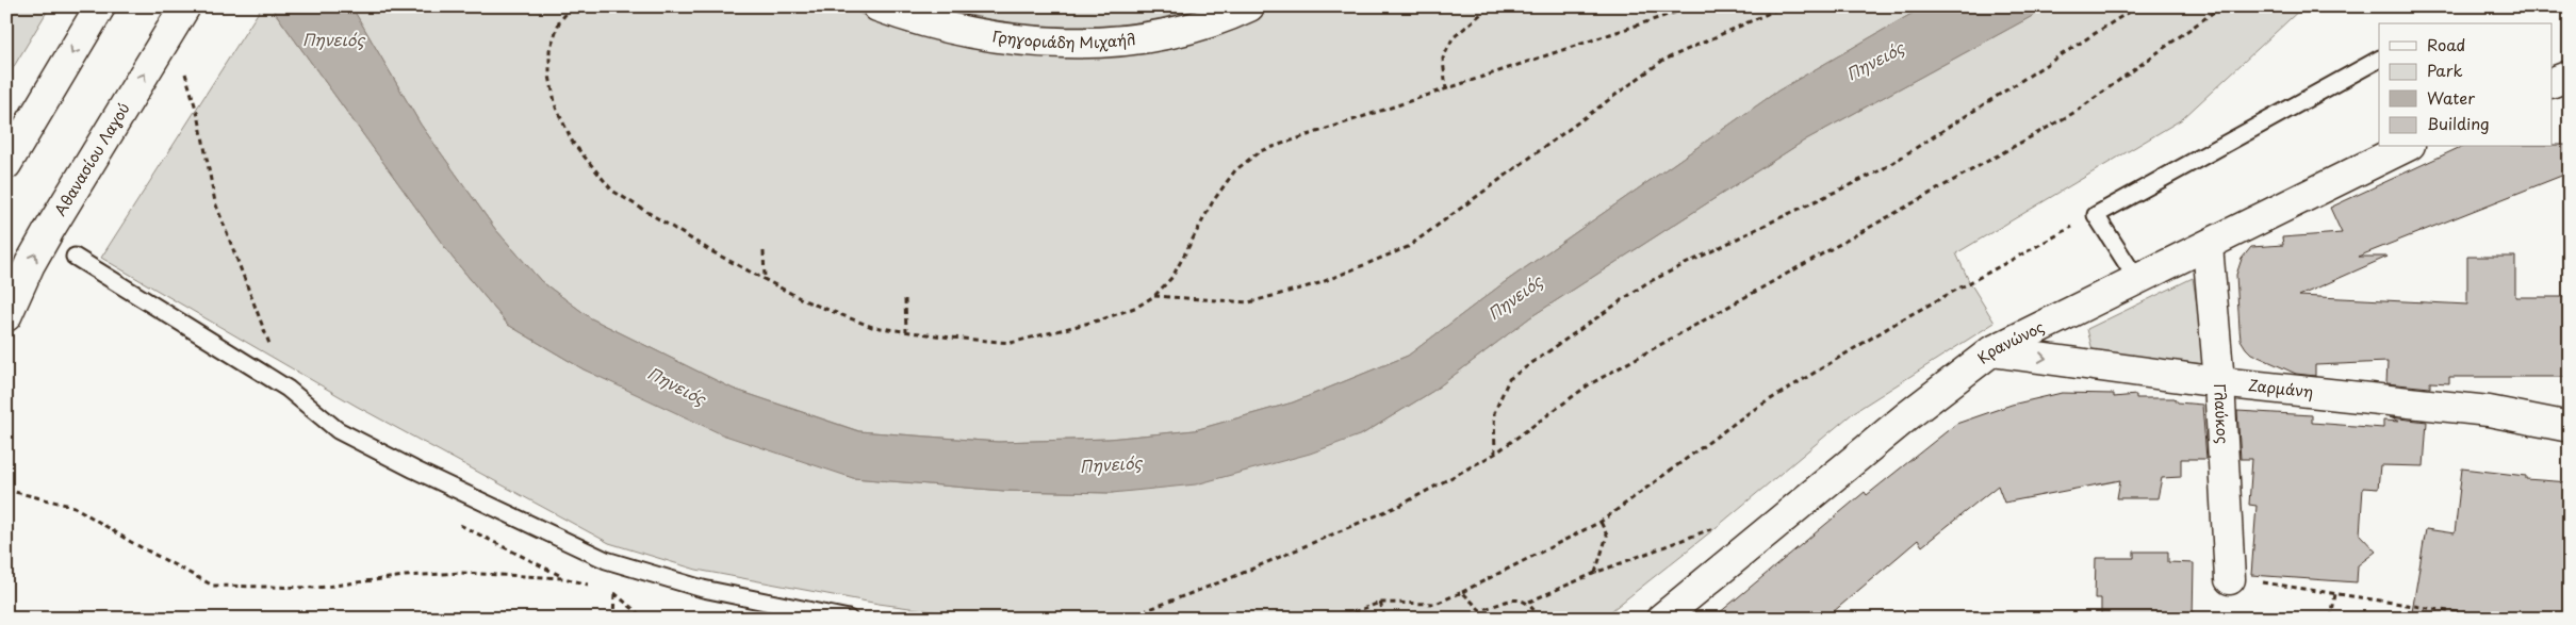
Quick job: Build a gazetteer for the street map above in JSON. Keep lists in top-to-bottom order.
{
  "streets": {
    "main road": [
      "Γρηγοριάδη Μιχαήλ",
      "Αθανασίου Λαγού",
      "Κρανώνος",
      "Ζαρμάνη",
      "Γλαύκος"
    ]
  },
  "crossings": [
    ["Κρανώνος", "Ζαρμάνη"],
    ["Κρανώνος", "Γλαύκος"],
    ["Ζαρμάνη", "Γλαύκος"]
  ],
  "one_way": ["Ζαρμάνη"],
  "water": ["Πηνειός"],
  "legend": [
    "Road",
    "Park",
    "Water",
    "Building"
  ]
}
